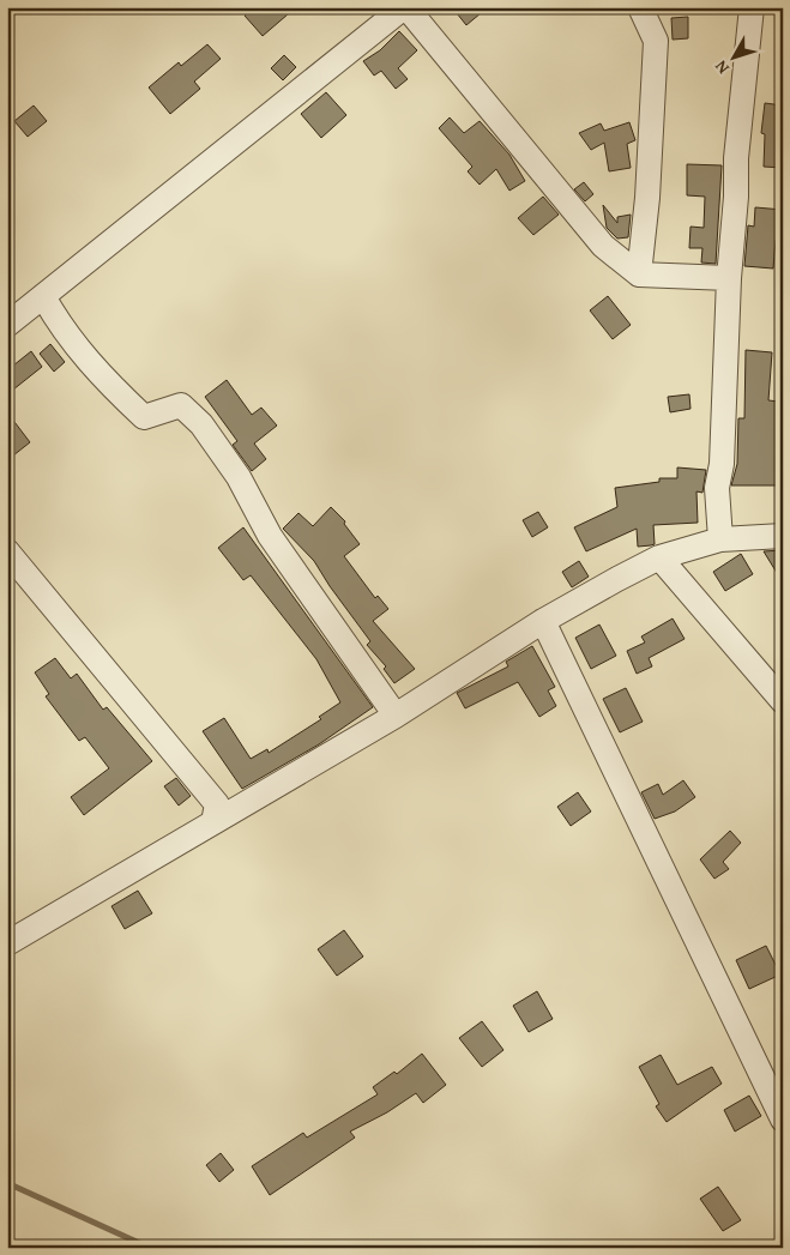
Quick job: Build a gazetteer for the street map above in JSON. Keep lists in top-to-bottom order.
{
  "north": "bottom left"
}
